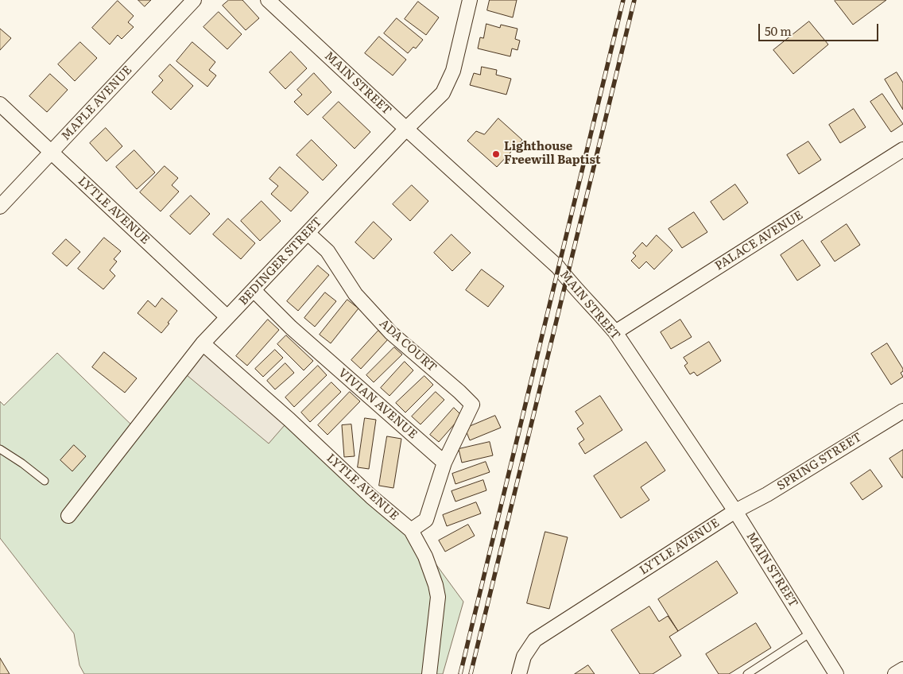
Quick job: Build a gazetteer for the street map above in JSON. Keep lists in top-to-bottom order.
{
  "streets": {
    "street": [
      "MAIN STREET",
      "MAPLE AVENUE",
      "LYTLE AVENUE",
      "PALACE AVENUE",
      "BEDINGER STREET",
      "ADA COURT",
      "VIVIAN AVENUE",
      "SPRING STREET"
    ]
  },
  "crossings": [
    ["MAIN STREET", "LYTLE AVENUE"],
    ["MAIN STREET", "PALACE AVENUE"],
    ["MAIN STREET", "BEDINGER STREET"],
    ["MAIN STREET", "SPRING STREET"],
    ["MAPLE AVENUE", "LYTLE AVENUE"],
    ["LYTLE AVENUE", "BEDINGER STREET"],
    ["LYTLE AVENUE", "SPRING STREET"],
    ["BEDINGER STREET", "ADA COURT"],
    ["BEDINGER STREET", "VIVIAN AVENUE"],
    ["ADA COURT", "VIVIAN AVENUE"]
  ],
  "places": ["Lighthouse Freewill Baptist"],
  "scale_bar": "50 m"
}
